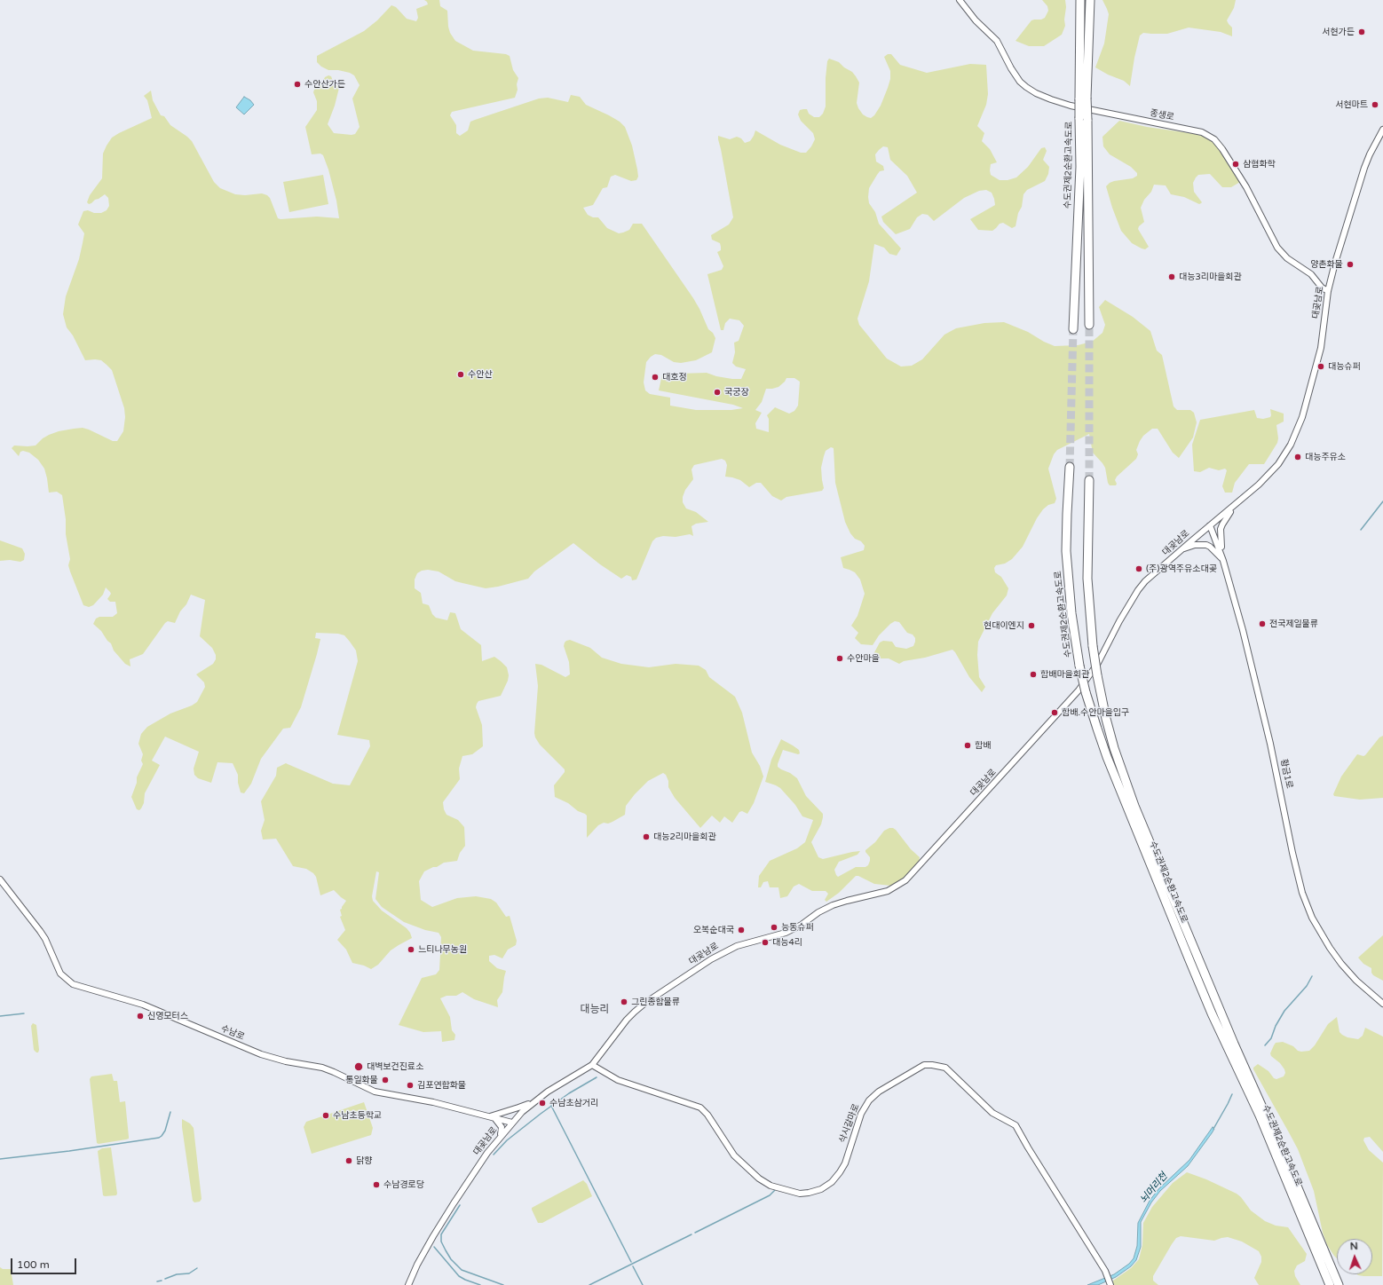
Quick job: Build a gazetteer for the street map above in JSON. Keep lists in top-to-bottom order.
{
  "streets": {
    "highway": ["수도권제2순환고속도로"],
    "street": [
      "종생로",
      "대곶남로",
      "황금1로",
      "수남로",
      "삭시갈마로"
    ]
  },
  "crossings": [
    ["종생로", "대곶남로"],
    ["대곶남로", "황금1로"],
    ["대곶남로", "수남로"],
    ["대곶남로", "삭시갈마로"]
  ],
  "districts": ["대능리"],
  "water": ["뇌머리천"],
  "places": [
    "서현가든",
    "수안산가든",
    "서현마트",
    "삼협화학",
    "양촌화물",
    "대능3리마을회관",
    "대능슈퍼",
    "수안산",
    "대호정",
    "국궁장",
    "대능주유소",
    "(주)광역주유소대곶",
    "전국제일물류",
    "현대이엔지",
    "수안마을",
    "함배마을회관",
    "함배.수안마을입구",
    "함배",
    "대능2리마을회관",
    "능동슈퍼",
    "오복순대국",
    "대능4리",
    "느티나무농원",
    "그린종합물류",
    "신영모터스",
    "대벽보건진료소",
    "통일화물",
    "김포연합화물",
    "수남초삼거리",
    "수남초등학교",
    "닭향",
    "수남경로당"
  ],
  "scale_bar": "100 m",
  "north": "top"
}
